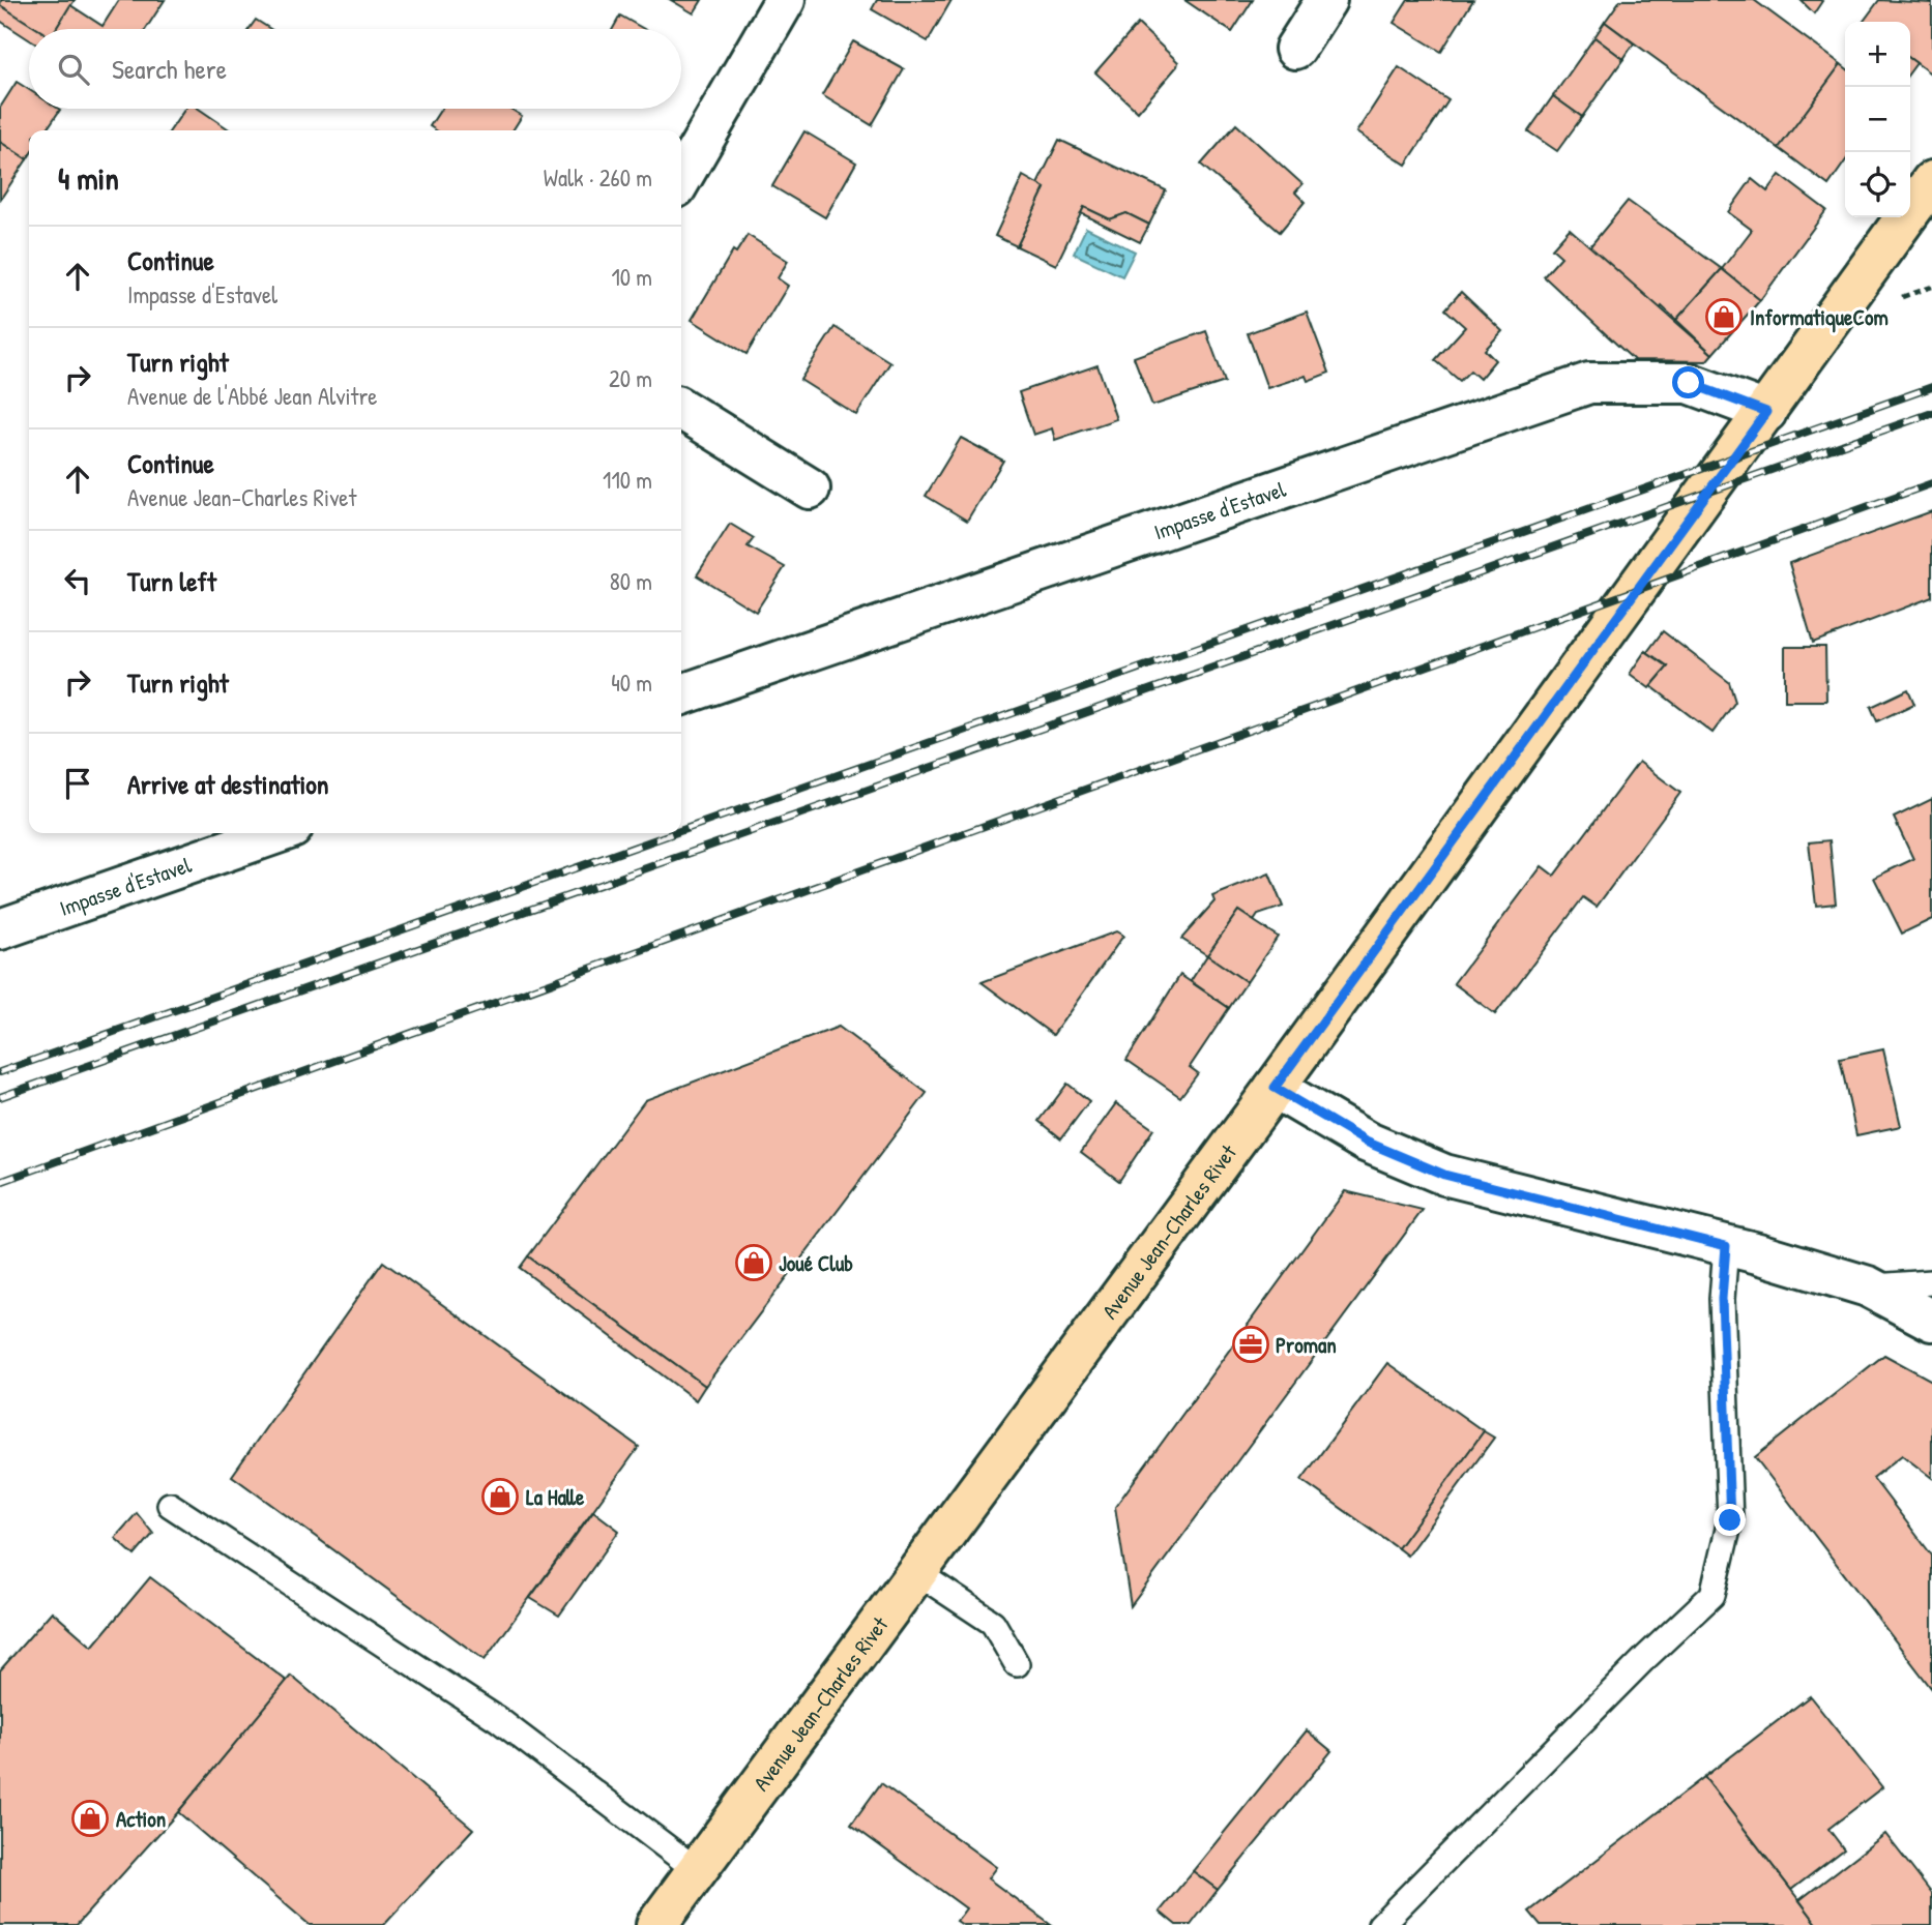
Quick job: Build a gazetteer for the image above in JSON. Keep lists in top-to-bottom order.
{
  "streets": {
    "main road": ["Avenue Jean-Charles Rivet"],
    "street": ["Impasse d'Estavel"]
  },
  "crossings": [
    ["Impasse d'Estavel", "Avenue Jean-Charles Rivet"]
  ],
  "places": {
    "shop": [
      "InformatiqueCom",
      "Joué Club",
      "La Halle",
      "Action"
    ],
    "office": ["Proman"]
  },
  "page": {
    "map_buttons": ["+", "−"],
    "search": "Search here",
    "heading": ["4 min", "Walk · 260 m"],
    "list": [
      ["Continue", "Impasse d'Estavel", "10 m"],
      ["Turn right", "Avenue de l'Abbé Jean Alvitre", "20 m"],
      ["Continue", "Avenue Jean-Charles Rivet", "110 m"],
      ["Turn left", "80 m"],
      ["Turn right", "40 m"],
      "Arrive at destination"
    ]
  }
}
